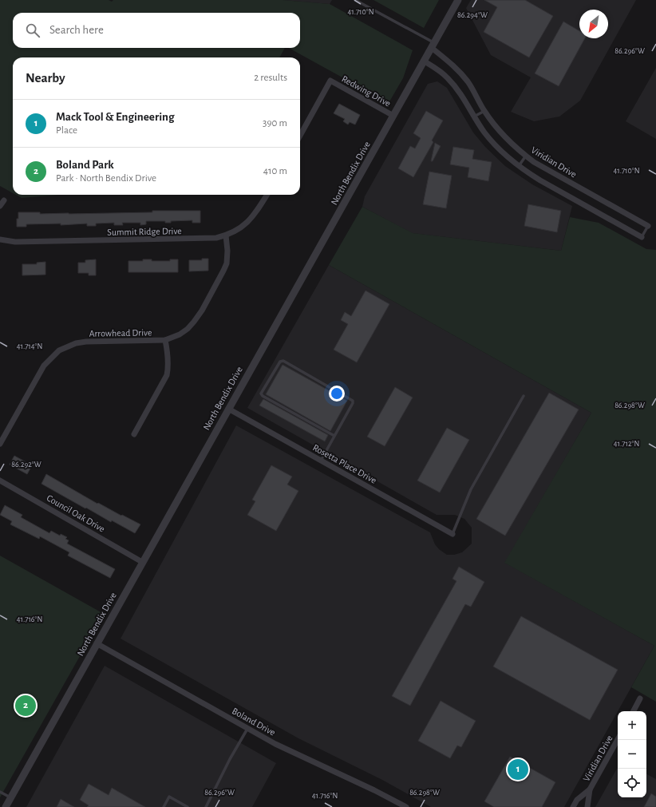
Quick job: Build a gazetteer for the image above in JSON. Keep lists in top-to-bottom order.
{
  "streets": {
    "street": [
      "Redwing Drive",
      "Viridian Drive",
      "North Bendix Drive",
      "Summit Ridge Drive",
      "Arrowhead Drive",
      "Rosetta Place Drive",
      "Council Oak Drive",
      "Boland Drive"
    ]
  },
  "crossings": [
    ["Redwing Drive", "North Bendix Drive"],
    ["Viridian Drive", "North Bendix Drive"],
    ["North Bendix Drive", "Rosetta Place Drive"],
    ["North Bendix Drive", "Council Oak Drive"],
    ["North Bendix Drive", "Boland Drive"],
    ["Summit Ridge Drive", "Arrowhead Drive"]
  ],
  "north": "bottom left",
  "page": {
    "search": "Search here",
    "heading": ["Nearby", "2 results"],
    "list": [
      {
        "mark": "1",
        "name": "Mack Tool & Engineering",
        "note": "Place",
        "value": "390 m"
      },
      {
        "mark": "2",
        "name": "Boland Park",
        "note": "Park · North Bendix Drive",
        "value": "410 m"
      }
    ],
    "pins": ["2", "1"],
    "map_buttons": ["+", "−"]
  },
  "coordinates": [
    "41.710°N",
    "86.294°W",
    "86.296°W",
    "41.714°N",
    "86.298°W",
    "41.712°N",
    "86.292°W",
    "41.716°N"
  ]
}
